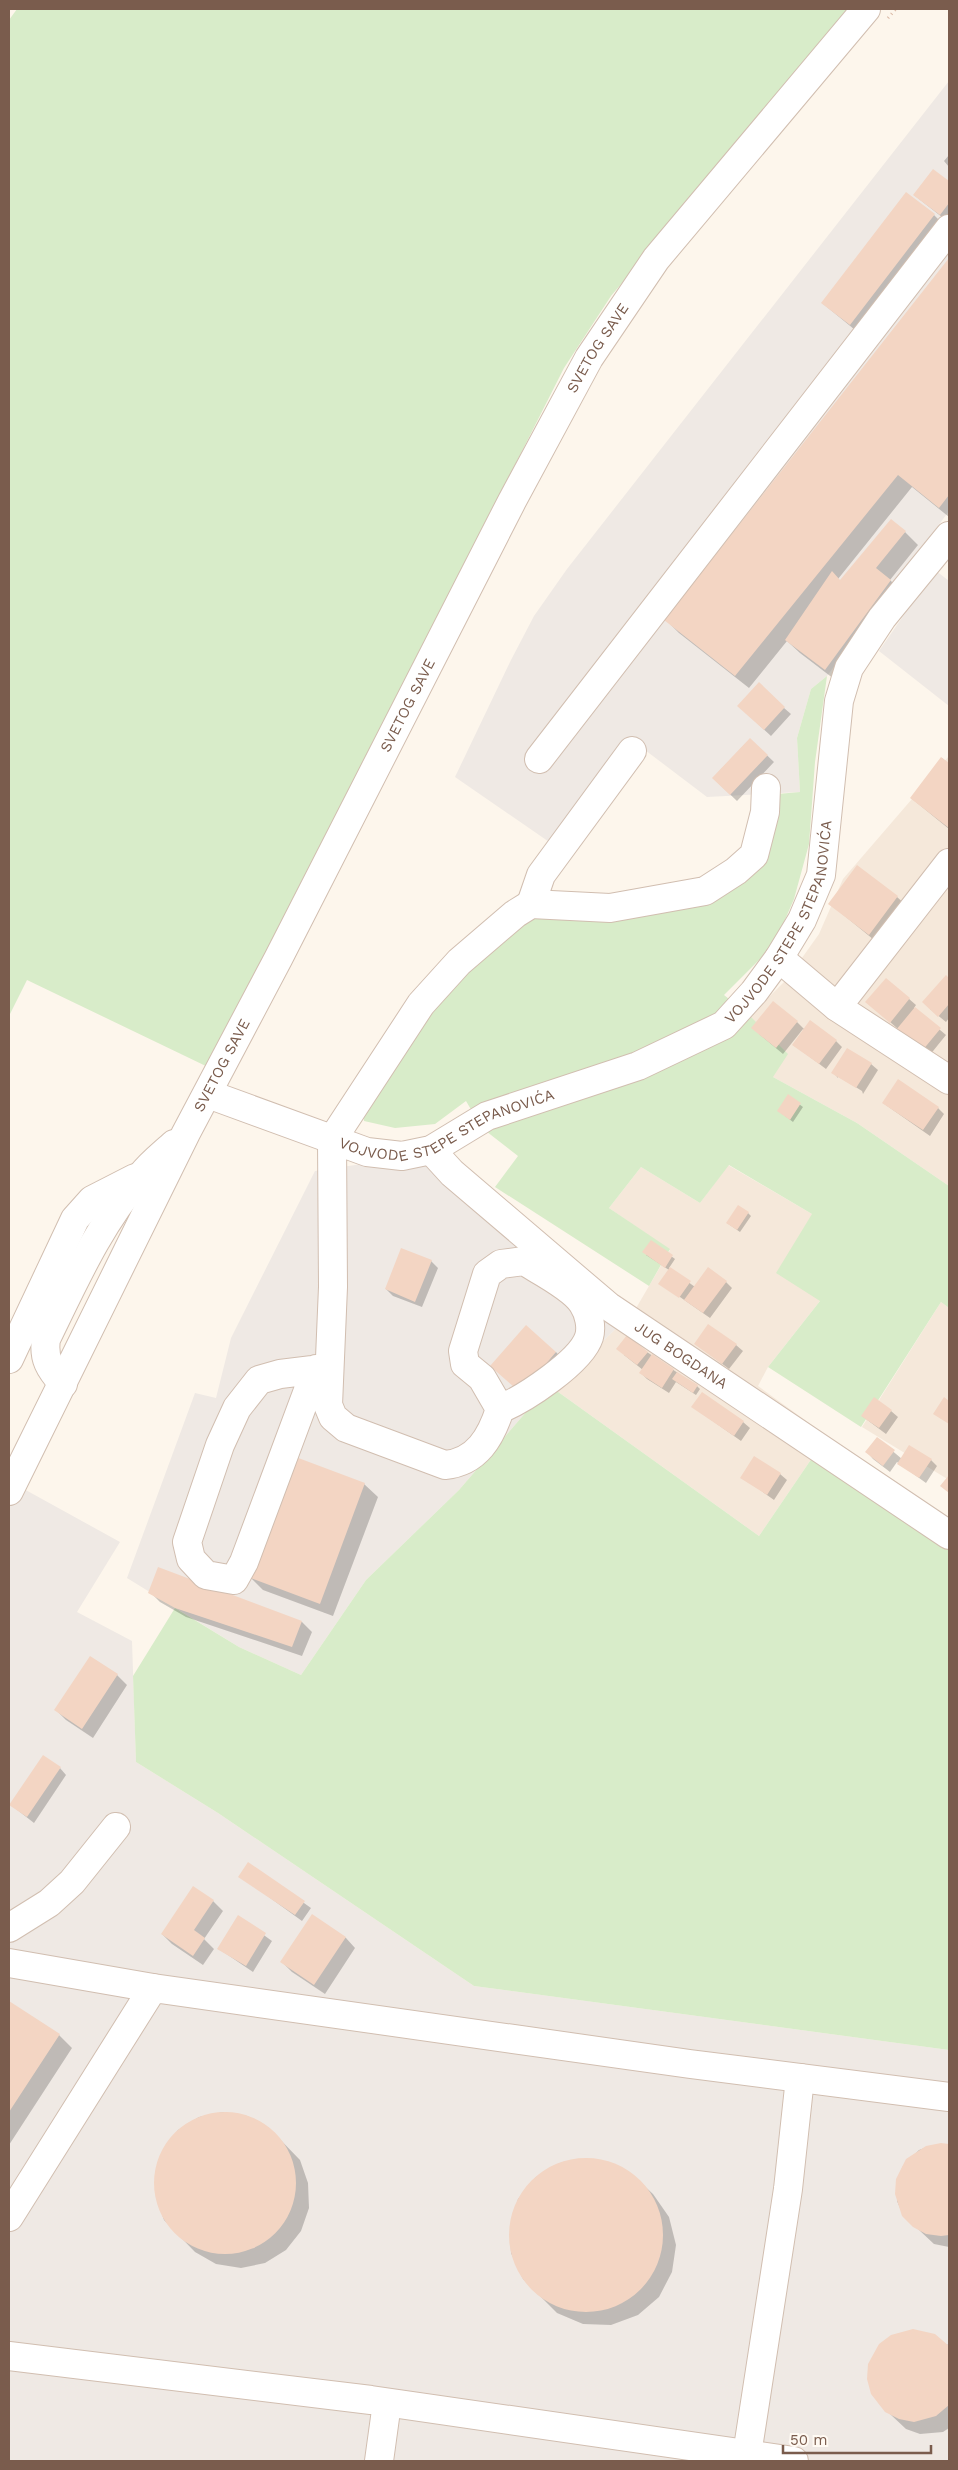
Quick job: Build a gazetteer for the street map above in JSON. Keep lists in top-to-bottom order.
{
  "streets": {
    "street": ["SVETOG SAVE", "VOJVODE STEPE STEPANOVIĆA", "JUG BOGDANA"]
  },
  "crossings": [
    ["SVETOG SAVE", "VOJVODE STEPE STEPANOVIĆA"],
    ["VOJVODE STEPE STEPANOVIĆA", "JUG BOGDANA"]
  ],
  "scale_bar": "50 m"
}
